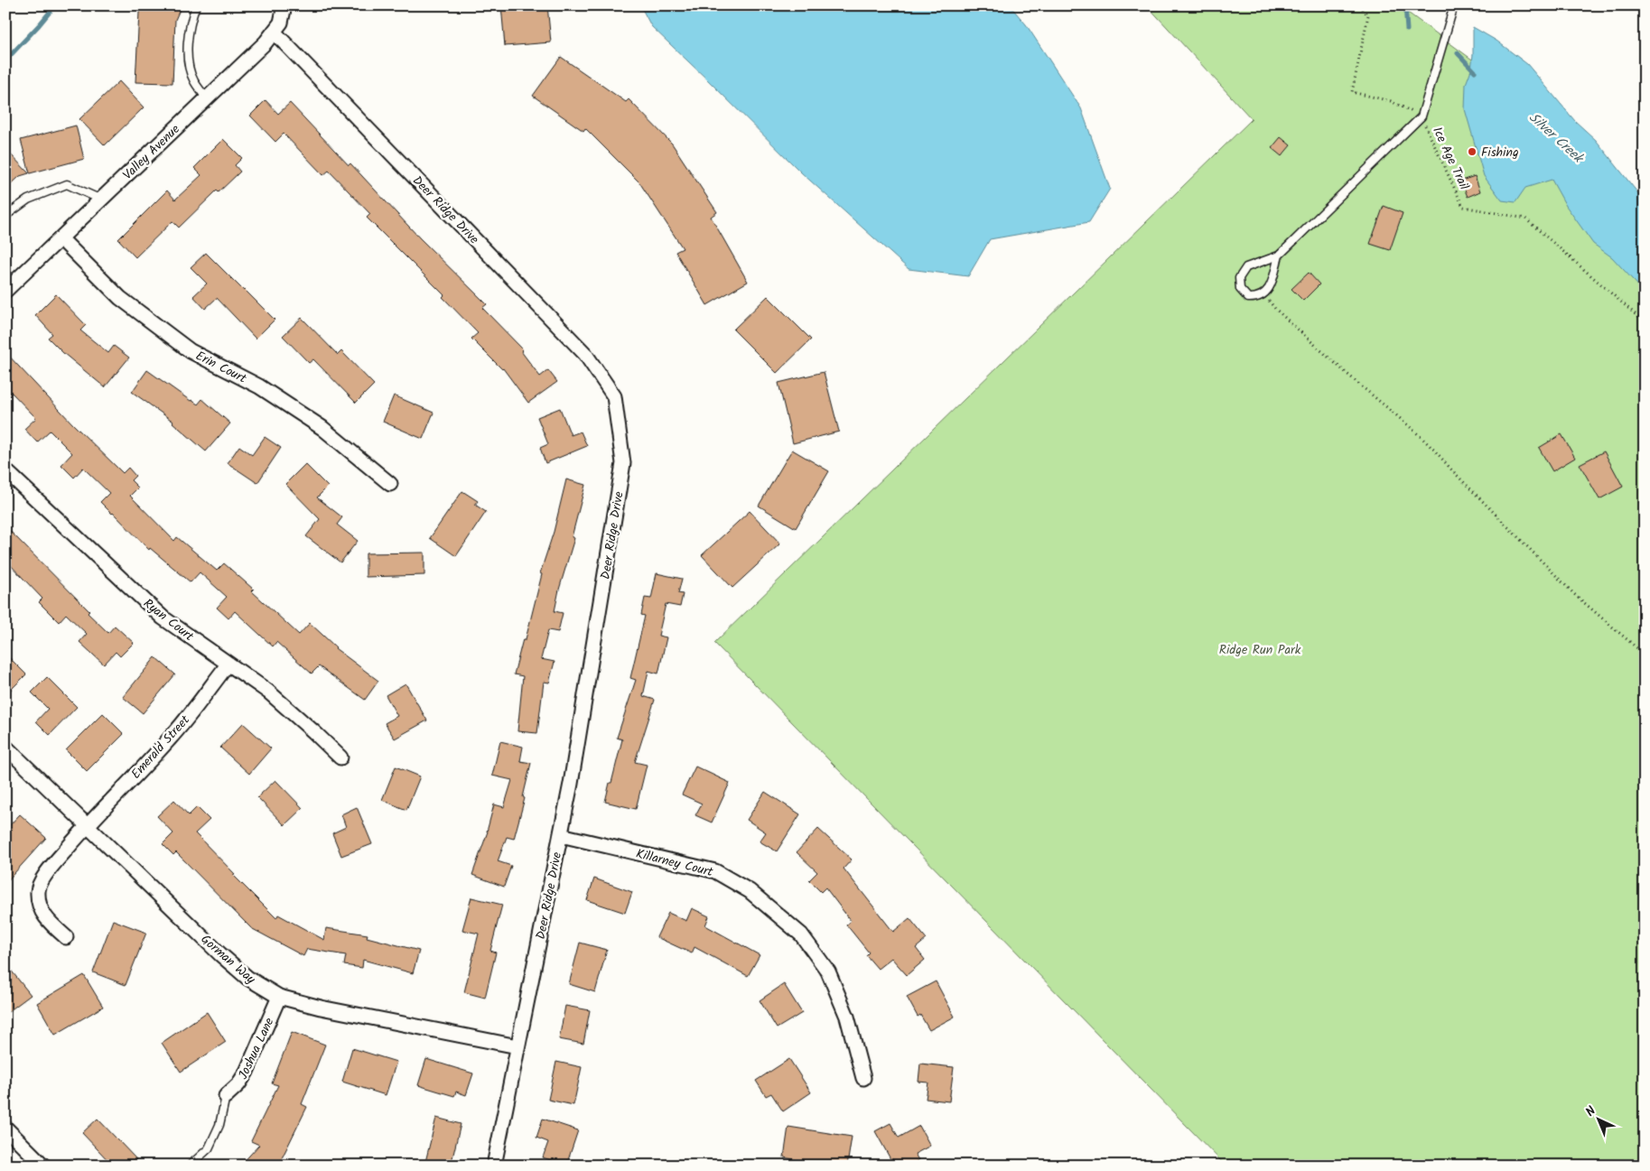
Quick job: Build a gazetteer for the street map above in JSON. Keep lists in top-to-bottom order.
{
  "streets": {
    "street": [
      "Valley Avenue",
      "Deer Ridge Drive",
      "Erin Court",
      "Ryan Court",
      "Emerald Street",
      "Killarney Court",
      "Gorman Way",
      "Joshua Lane"
    ],
    "path": ["Ice Age Trail"]
  },
  "crossings": [
    ["Valley Avenue", "Deer Ridge Drive"],
    ["Valley Avenue", "Erin Court"],
    ["Deer Ridge Drive", "Killarney Court"],
    ["Deer Ridge Drive", "Gorman Way"],
    ["Ryan Court", "Emerald Street"],
    ["Emerald Street", "Gorman Way"],
    ["Gorman Way", "Joshua Lane"]
  ],
  "water": ["Silver Creek"],
  "parks": ["Ridge Run Park"],
  "places": ["Fishing"],
  "north": "top left"
}
